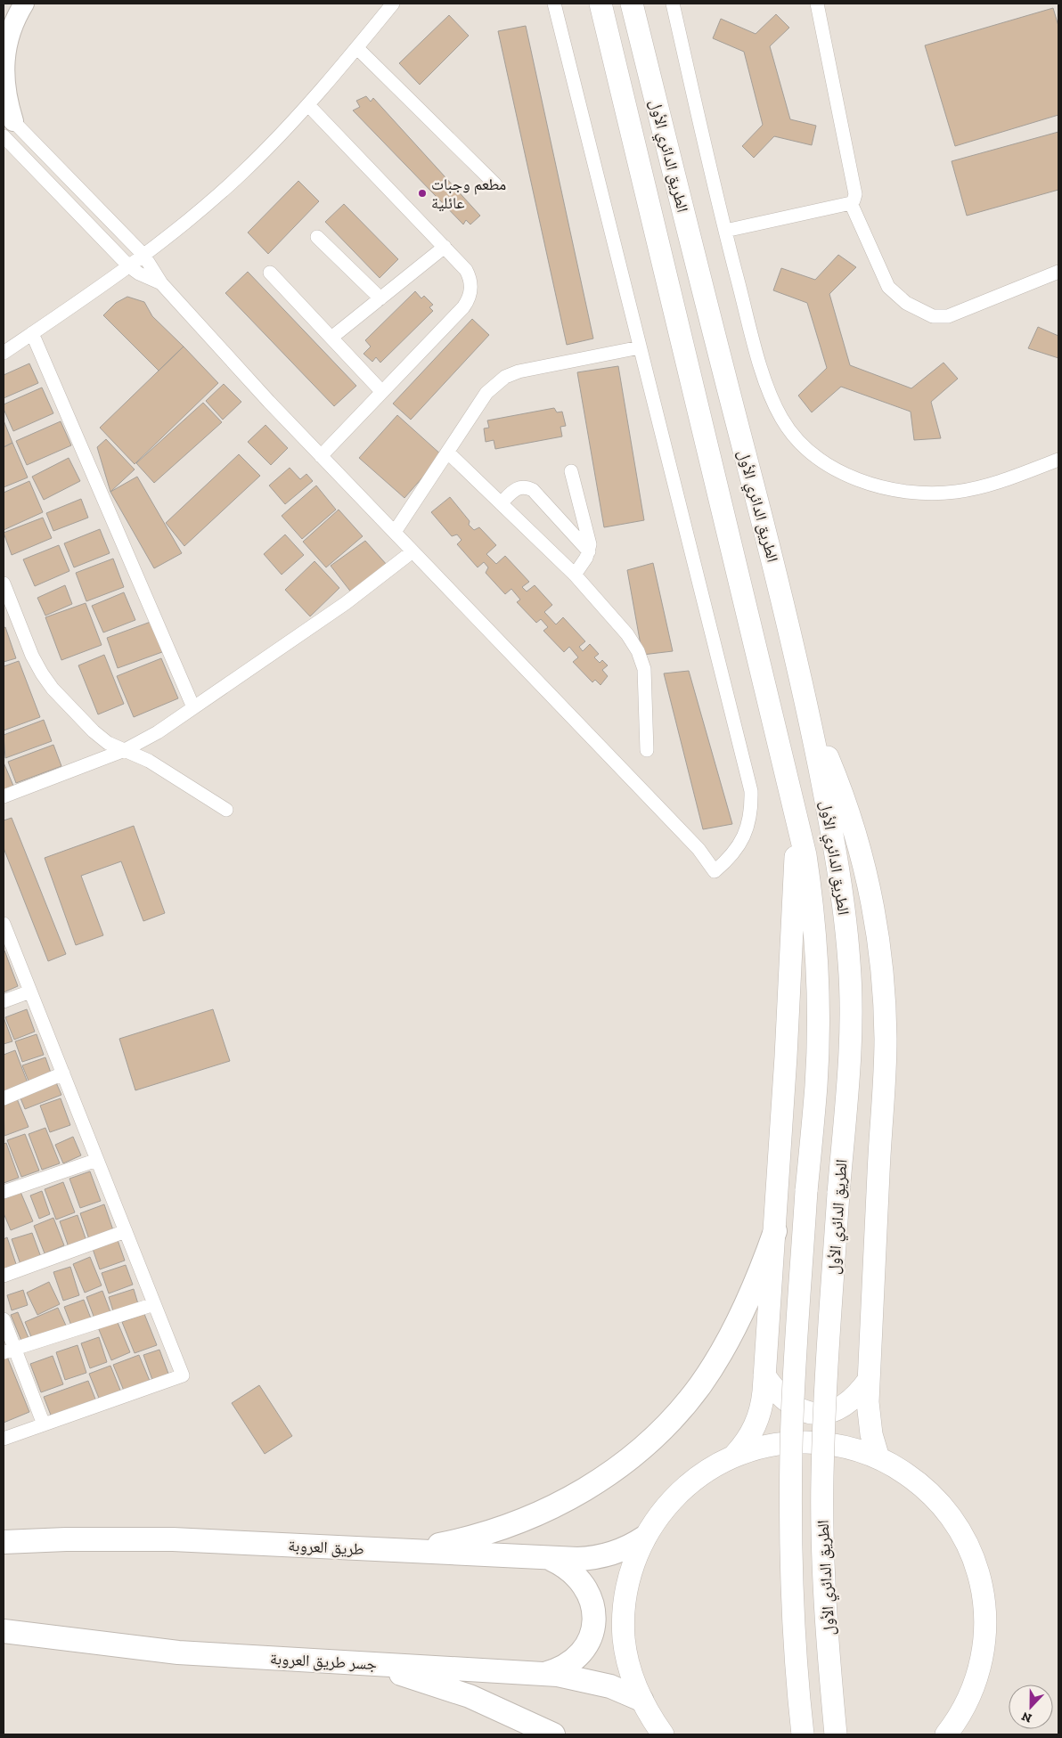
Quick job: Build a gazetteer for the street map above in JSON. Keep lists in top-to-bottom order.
{
  "streets": {
    "highway": ["طريق العروبة", "جسر طريق العروبة"],
    "main road": ["الطريق الدائري الأول"]
  },
  "places": ["مطعم وجبات عائلية"],
  "north": "bottom"
}
